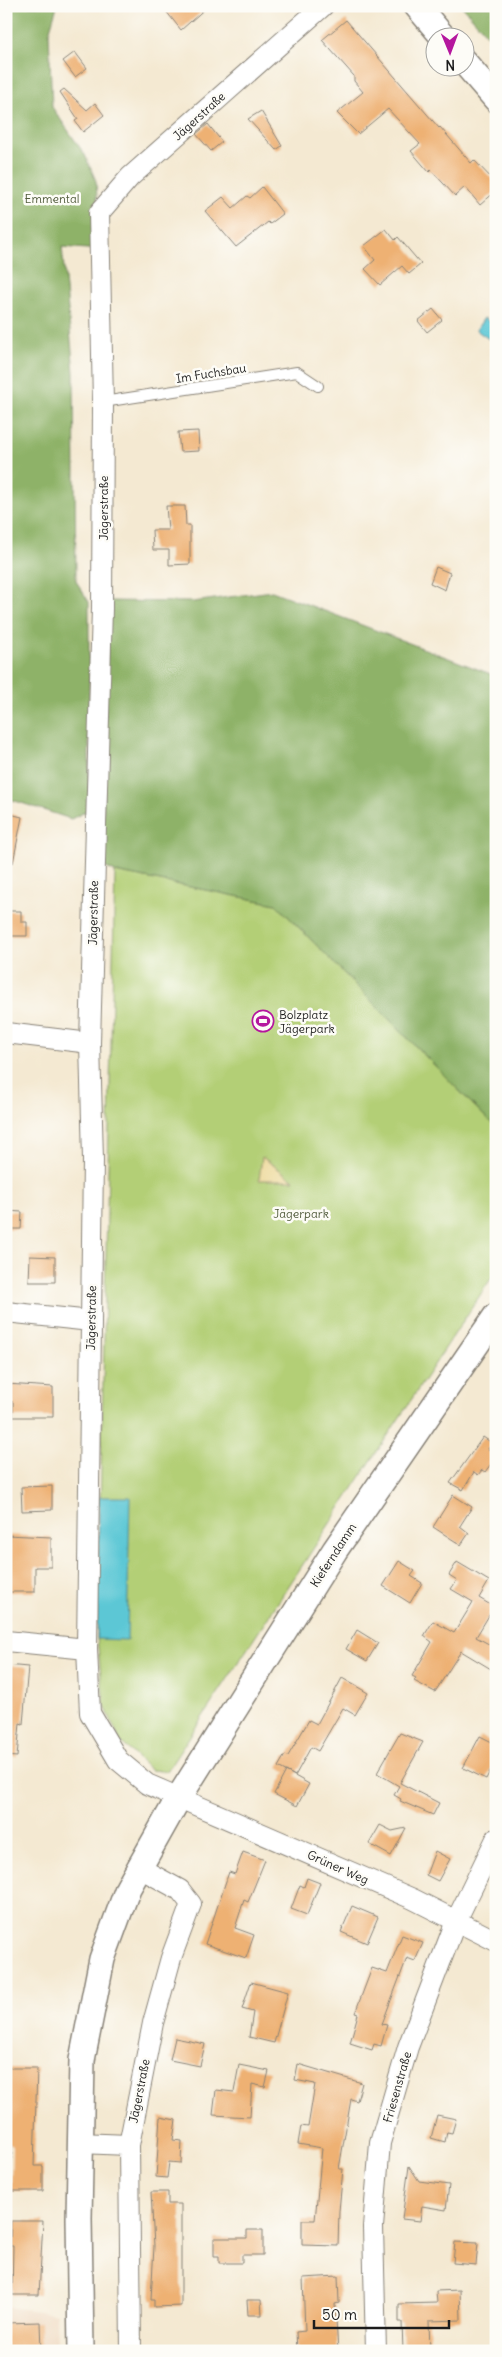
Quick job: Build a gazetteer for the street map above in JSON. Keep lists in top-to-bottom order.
{
  "streets": {
    "street": [
      "Jägerstraße",
      "Kieferndamm",
      "Grüner Weg",
      "Friesenstraße"
    ],
    "lane": ["Im Fuchsbau"]
  },
  "crossings": [
    ["Jägerstraße", "Im Fuchsbau"],
    ["Jägerstraße", "Kieferndamm"],
    ["Jägerstraße", "Grüner Weg"],
    ["Kieferndamm", "Grüner Weg"],
    ["Grüner Weg", "Friesenstraße"]
  ],
  "parks": ["Emmental", "Jägerpark"],
  "places": {
    "sports": ["Bolzplatz Jägerpark"]
  },
  "scale_bar": "50 m",
  "north": "bottom"
}
